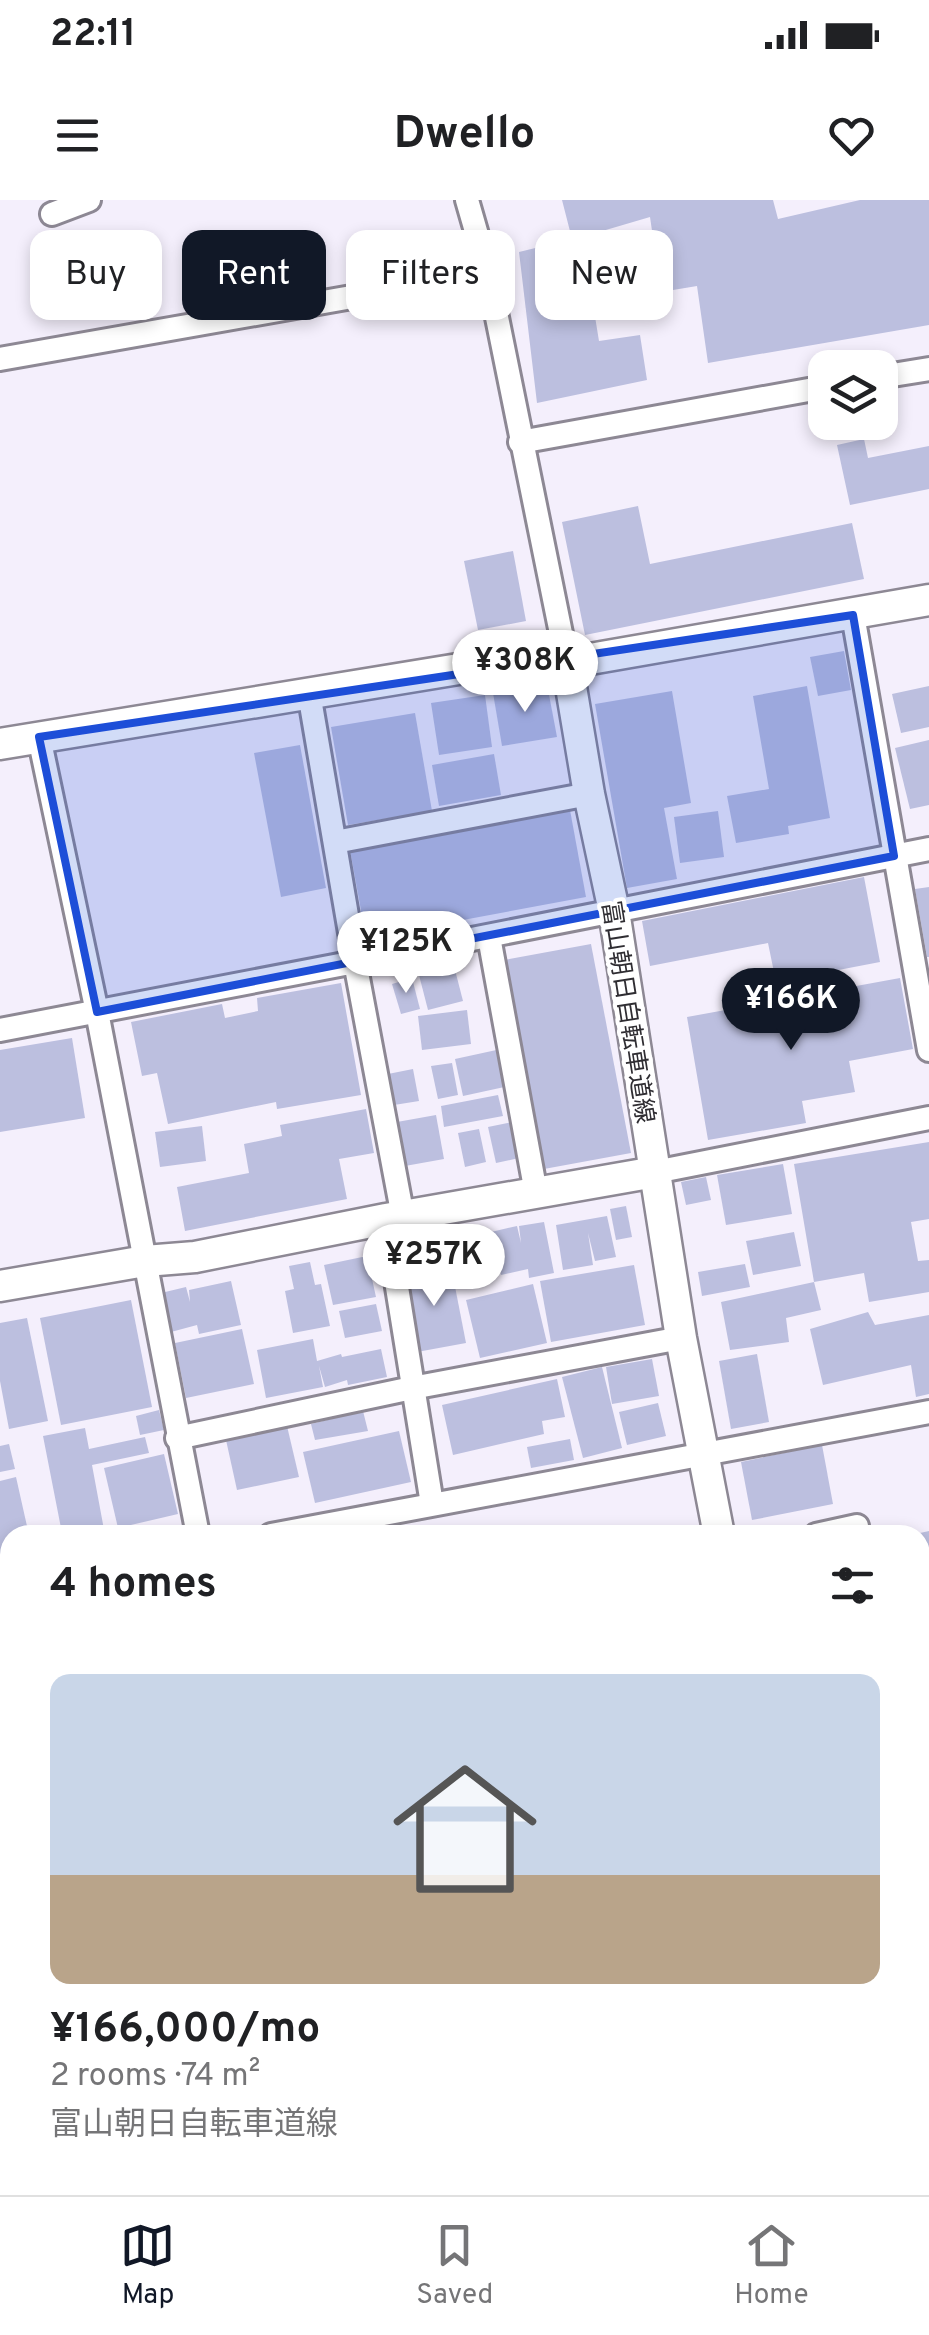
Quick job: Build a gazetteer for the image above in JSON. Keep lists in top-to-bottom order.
{
  "streets": {
    "street": ["富山朝日自転車道線"]
  },
  "page": {
    "status": "22:11",
    "header": "Dwello",
    "chip": [
      "Buy",
      "Rent",
      "Filters",
      "New"
    ],
    "price": [
      "¥308K",
      "¥125K",
      "¥166K",
      "¥257K"
    ],
    "heading": "4 homes",
    "list": [
      {
        "name": "¥166,000/mo",
        "note": "2 rooms · 74 m² · 富山朝日自転車道線"
      }
    ],
    "tabs": ["Map", "Saved", "Home"]
  }
}
